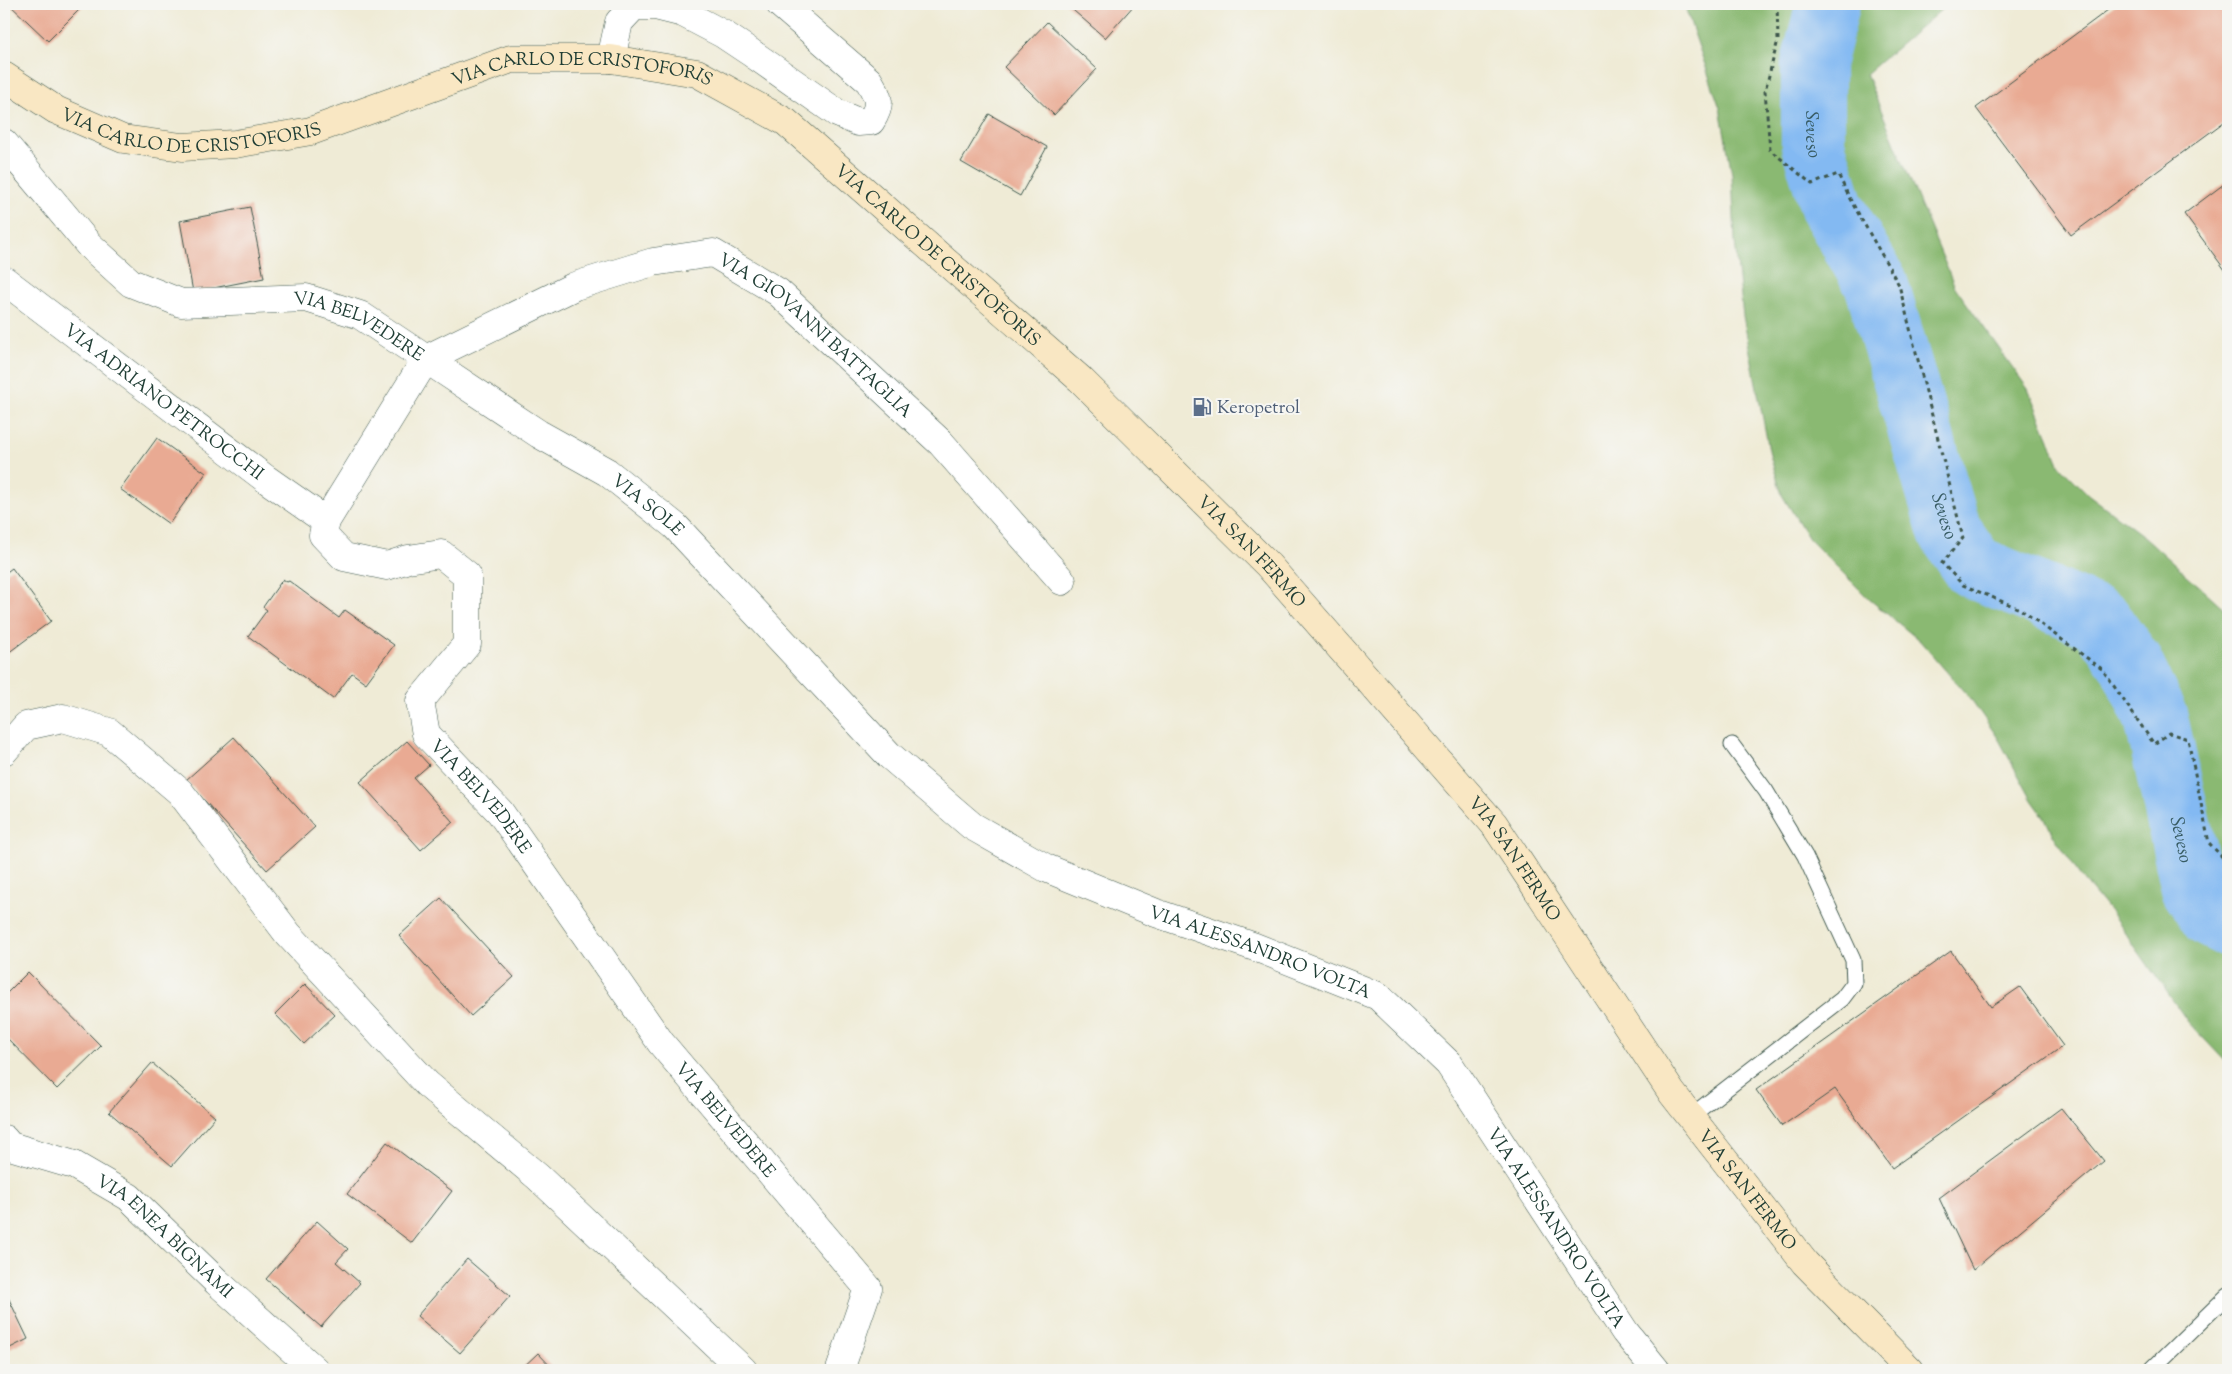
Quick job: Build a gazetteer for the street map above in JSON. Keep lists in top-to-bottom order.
{
  "streets": {
    "main road": ["VIA CARLO DE CRISTOFORIS", "VIA SAN FERMO"],
    "street": [
      "VIA BELVEDERE",
      "VIA GIOVANNI BATTAGLIA",
      "VIA ADRIANO PETROCCHI",
      "VIA SOLE",
      "VIA ALESSANDRO VOLTA",
      "VIA ENEA BIGNAMI"
    ]
  },
  "crossings": [
    ["VIA CARLO DE CRISTOFORIS", "VIA SAN FERMO"],
    ["VIA BELVEDERE", "VIA GIOVANNI BATTAGLIA"],
    ["VIA BELVEDERE", "VIA ADRIANO PETROCCHI"],
    ["VIA BELVEDERE", "VIA SOLE"],
    ["VIA GIOVANNI BATTAGLIA", "VIA SOLE"],
    ["VIA SOLE", "VIA ALESSANDRO VOLTA"]
  ],
  "water": ["Seveso"],
  "places": {
    "fuel station": ["Keropetrol"]
  }
}
